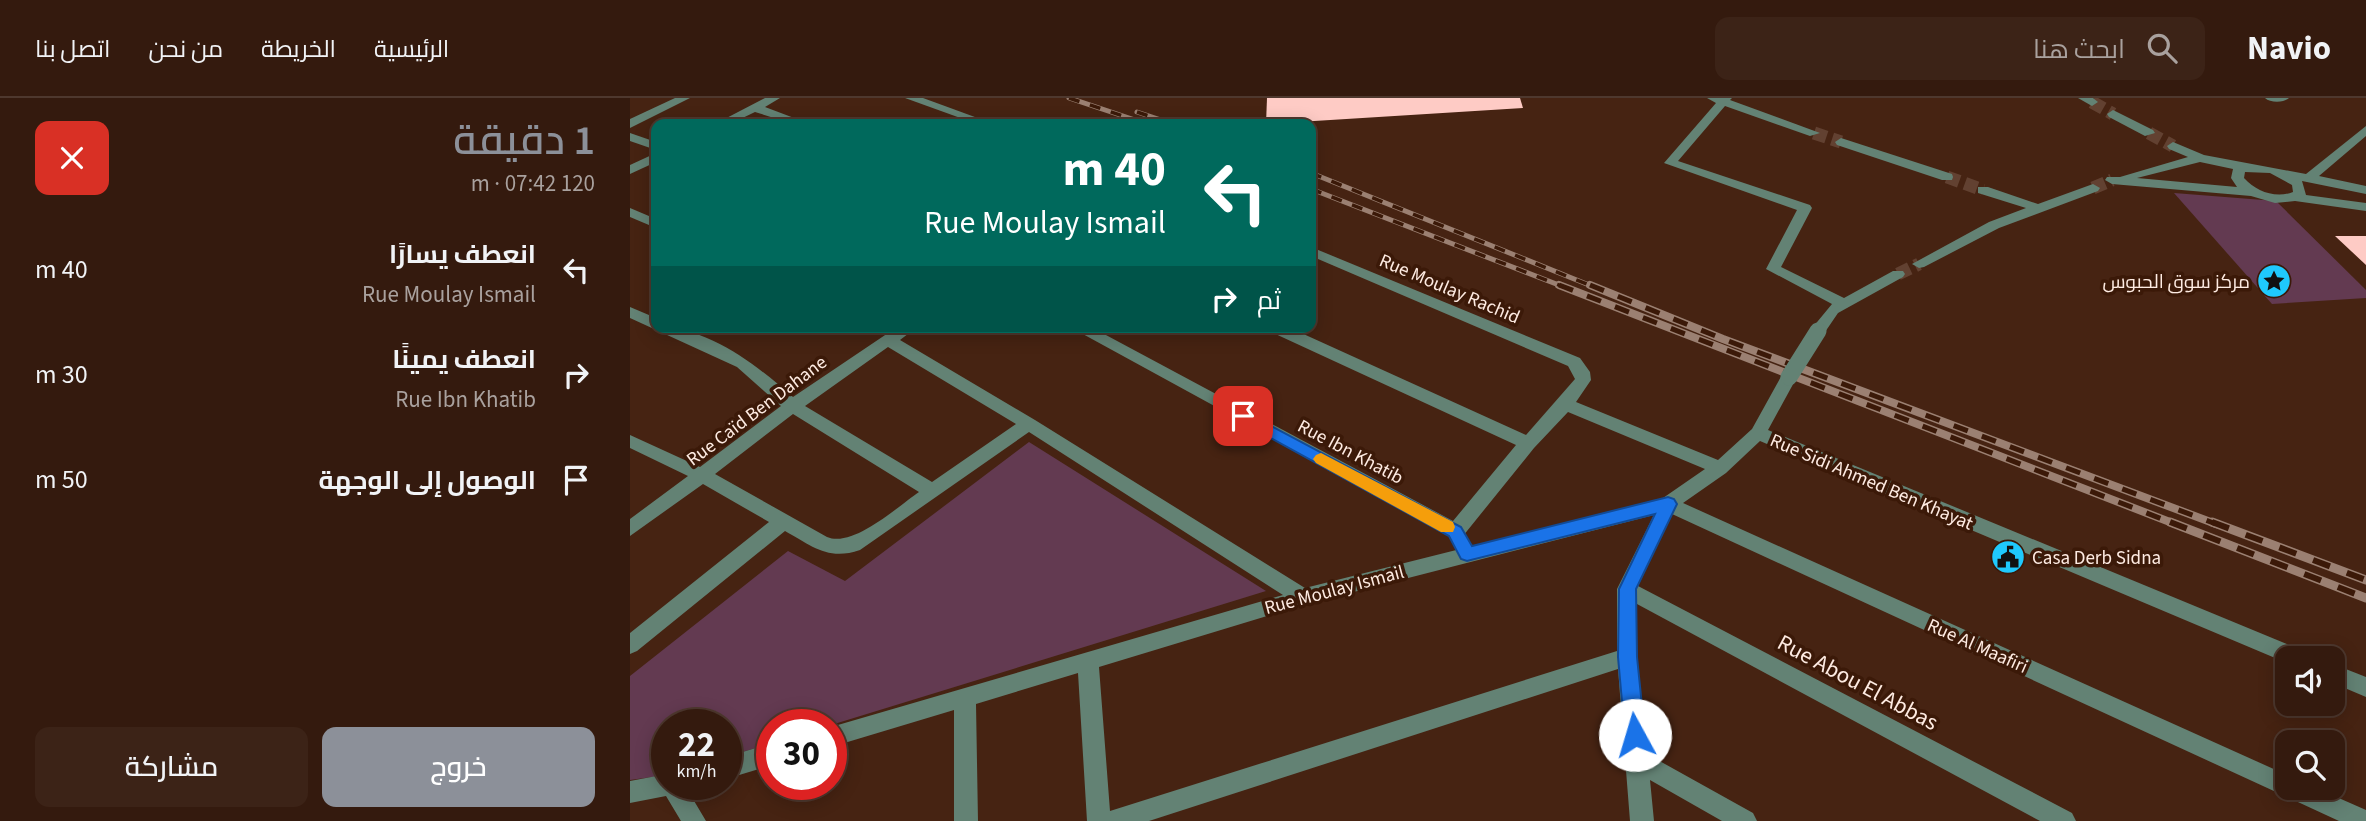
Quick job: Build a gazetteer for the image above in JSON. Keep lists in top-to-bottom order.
{
  "streets": {
    "street": [
      "Rue Moulay Rachid",
      "Rue Caïd Ben Dahane",
      "Rue Ibn Khatib",
      "Rue Sidi Ahmed Ben Khayat",
      "Rue Moulay Ismail",
      "Rue Al Maafiri",
      "Rue Abou El Abbas"
    ]
  },
  "crossings": [
    ["Rue Sidi Ahmed Ben Khayat", "Rue Moulay Ismail"],
    ["Rue Moulay Ismail", "Rue Al Maafiri"]
  ],
  "places": {
    "place": ["مركز سوق الحبوس"],
    "public building": ["Casa Derb Sidna"]
  },
  "page": {
    "header": "Navio",
    "search": "ابحث هنا",
    "nav": [
      "الرئيسية",
      "الخريطة",
      "من نحن",
      "اتصل بنا"
    ],
    "heading": ["1 دقيقة", "120 m · 07:42"],
    "turn": ["40 m", "Rue Moulay Ismail"],
    "list": [
      {
        "name": "انعطف يسارًا",
        "note": "Rue Moulay Ismail",
        "value": "40 m"
      },
      {
        "name": "انعطف يمينًا",
        "note": "Rue Ibn Khatib",
        "value": "30 m"
      },
      {
        "name": "الوصول إلى الوجهة",
        "value": "50 m"
      }
    ],
    "then": "ثم",
    "speed": "22 km/h",
    "limit": "30",
    "buttons": ["خروج", "مشاركة"]
  }
}
